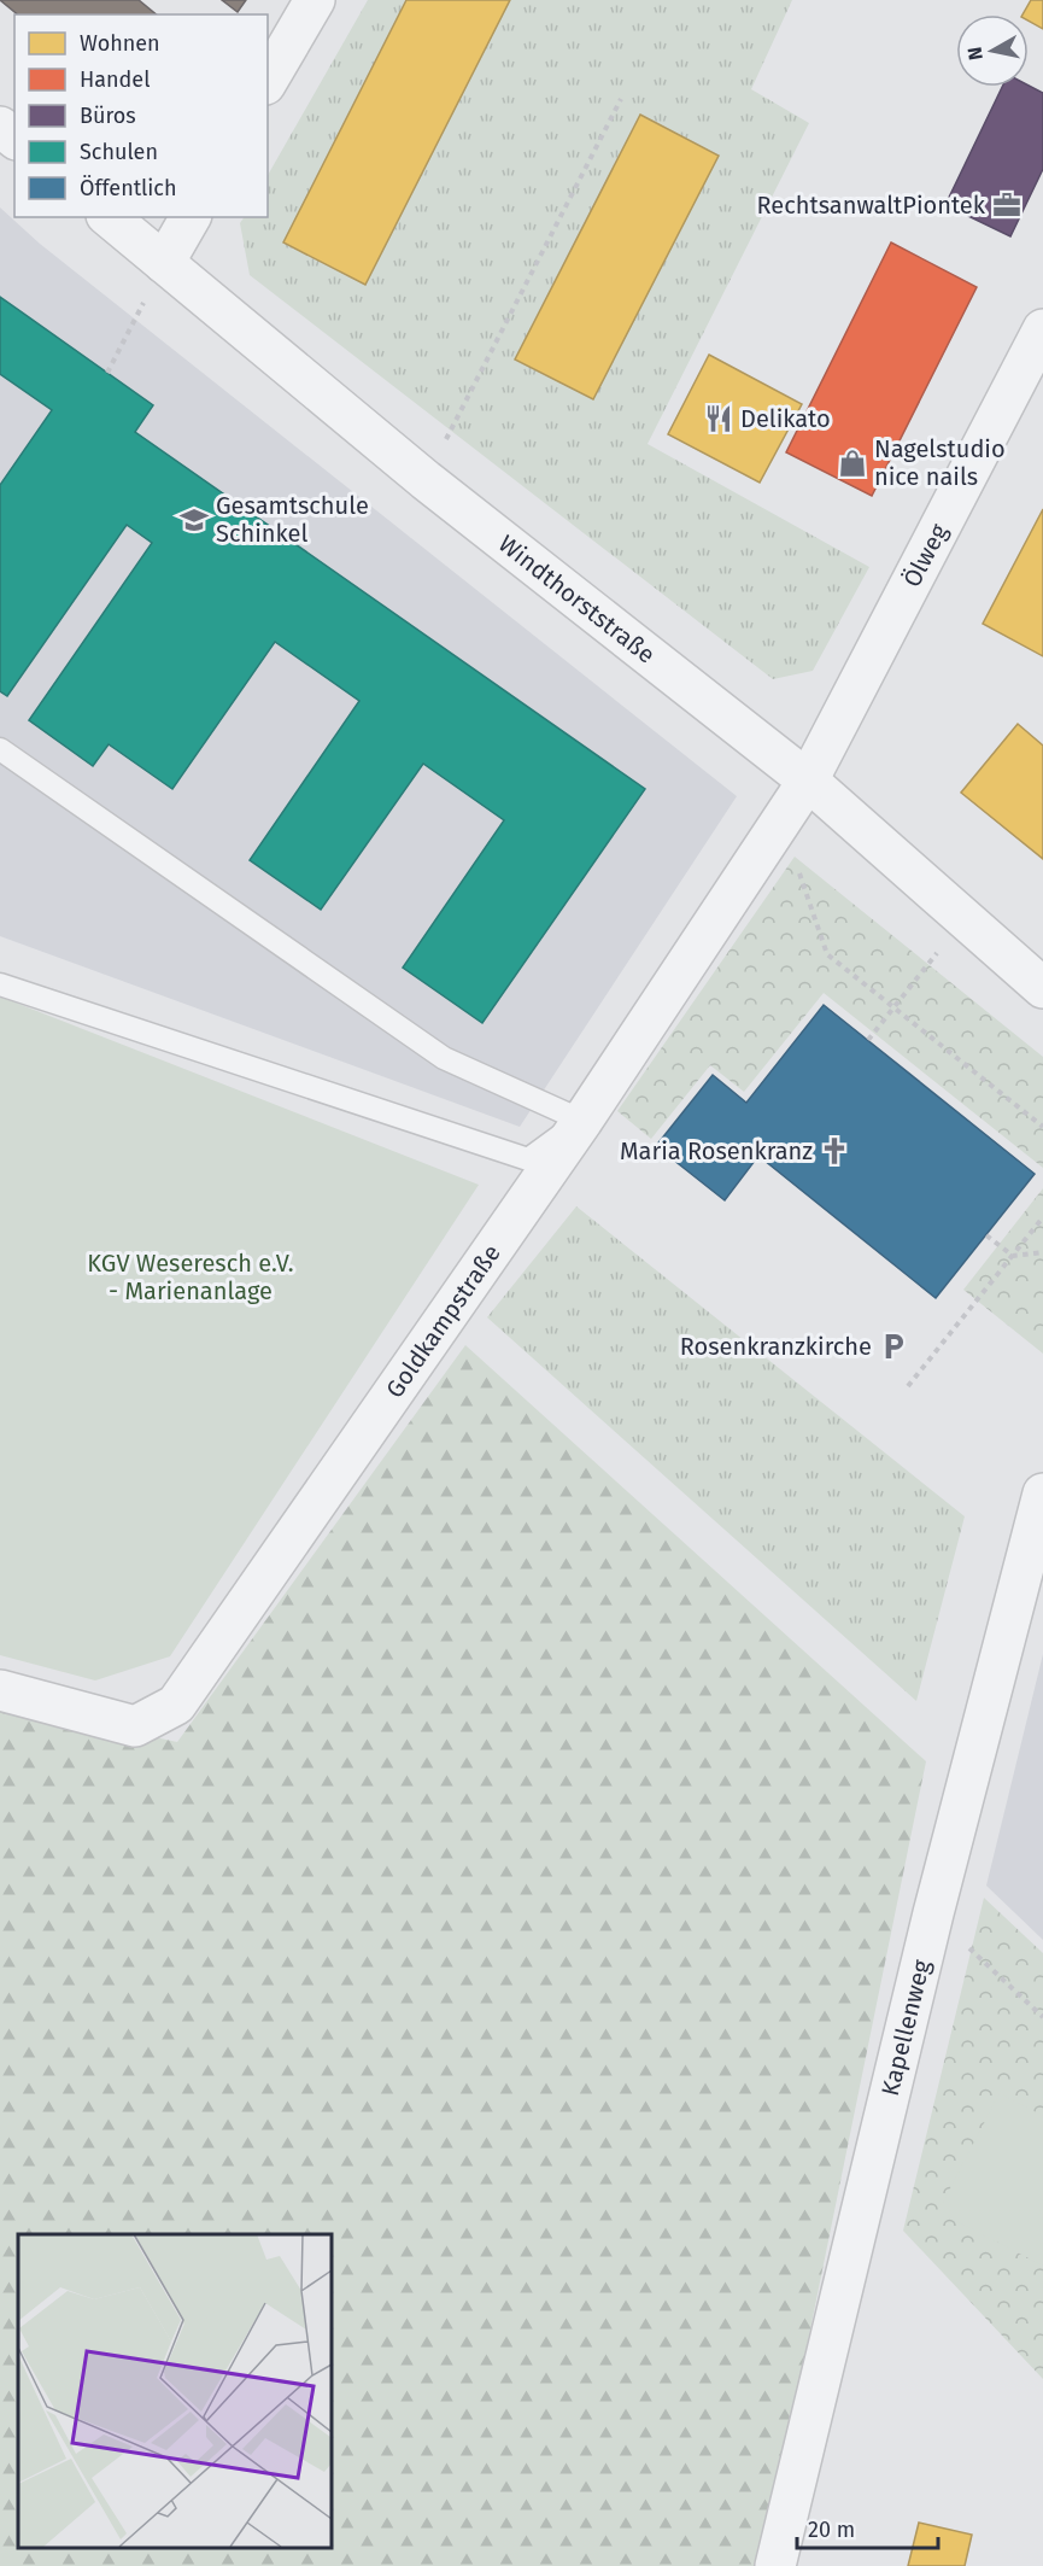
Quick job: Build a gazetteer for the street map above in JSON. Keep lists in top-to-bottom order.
{
  "streets": {
    "street": [
      "Ölweg",
      "Windthorststraße",
      "Goldkampstraße",
      "Kapellenweg"
    ]
  },
  "crossings": [
    ["Ölweg", "Windthorststraße"],
    ["Ölweg", "Goldkampstraße"],
    ["Windthorststraße", "Goldkampstraße"]
  ],
  "parks": ["KGV Weseresch e.V. - Marienanlage"],
  "places": {
    "office": ["RechtsanwaltPiontek"],
    "restaurant": ["Delikato"],
    "shop": ["Nagelstudio nice nails"],
    "school or university": ["Gesamtschule Schinkel"],
    "church": ["Maria Rosenkranz"],
    "parking": ["Rosenkranzkirche"]
  },
  "legend": [
    "Wohnen",
    "Handel",
    "Büros",
    "Schulen",
    "Öffentlich"
  ],
  "scale_bar": "20 m",
  "north": "left"
}
